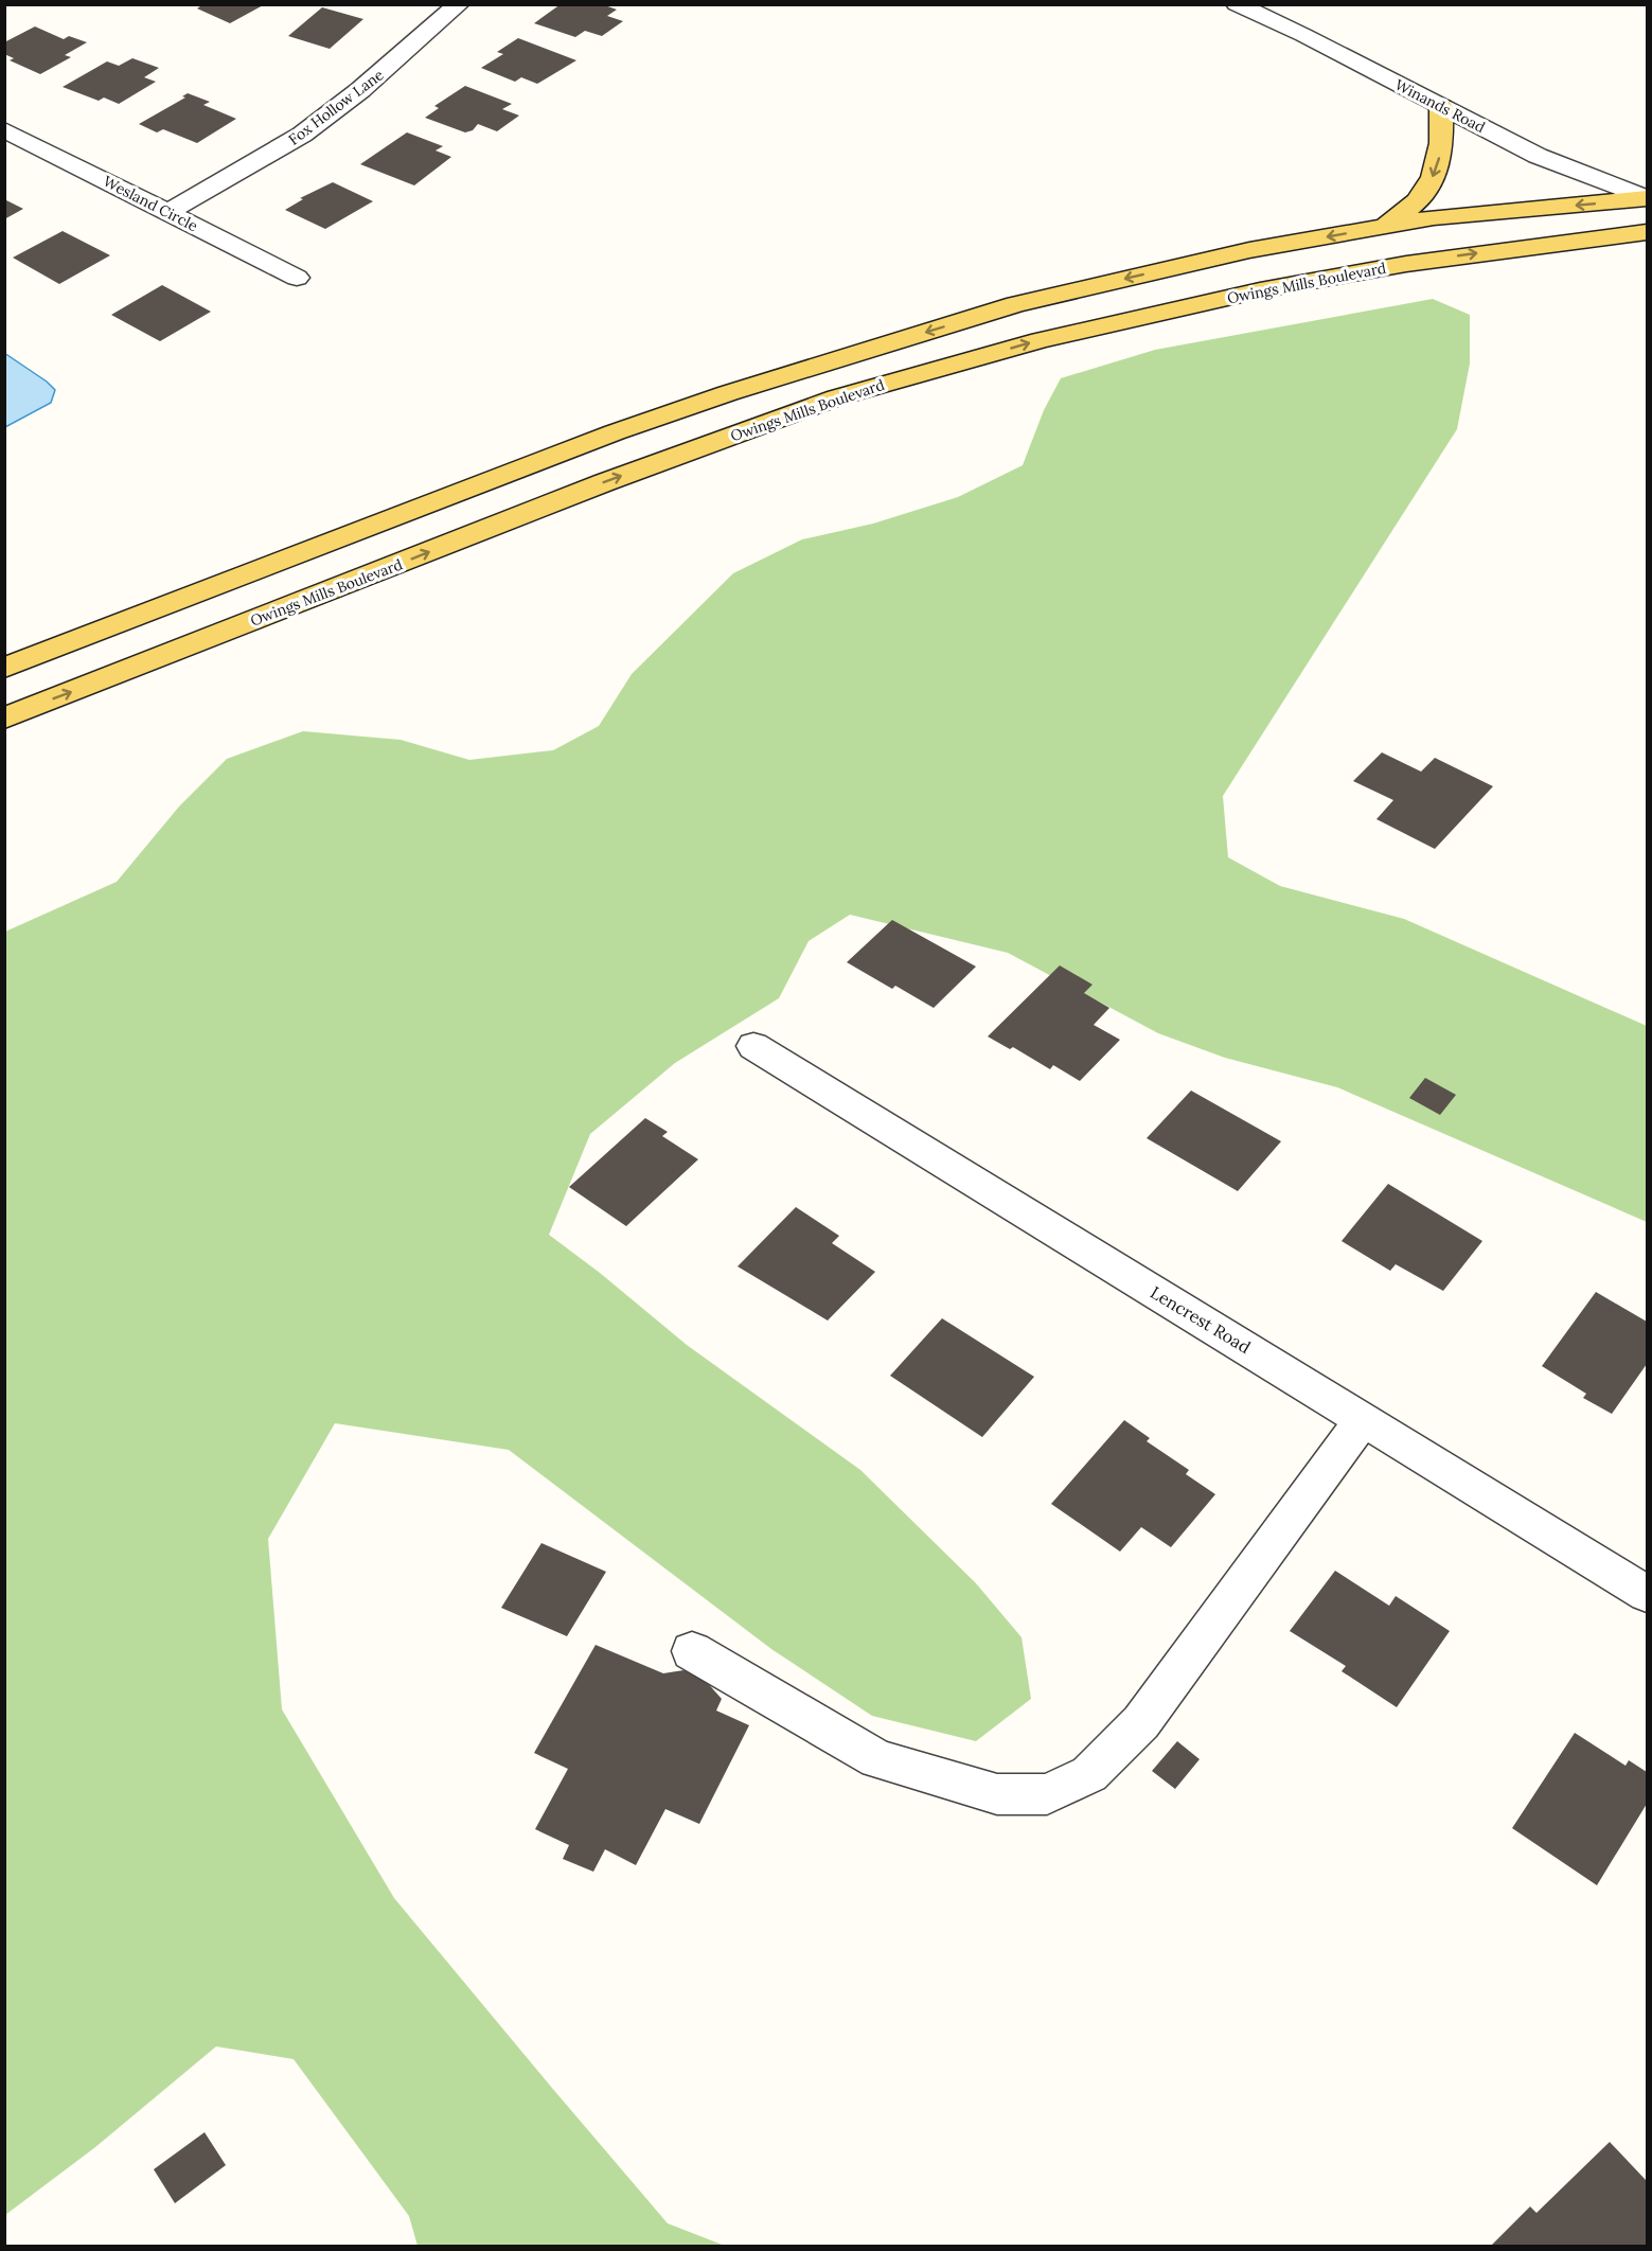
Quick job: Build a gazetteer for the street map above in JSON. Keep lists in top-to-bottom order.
{
  "streets": {
    "main road": ["Owings Mills Boulevard"],
    "street": [
      "Winands Road",
      "Fox Hollow Lane",
      "Wesland Circle",
      "Lencrest Road"
    ]
  },
  "crossings": [
    ["Fox Hollow Lane", "Wesland Circle"]
  ]
}
